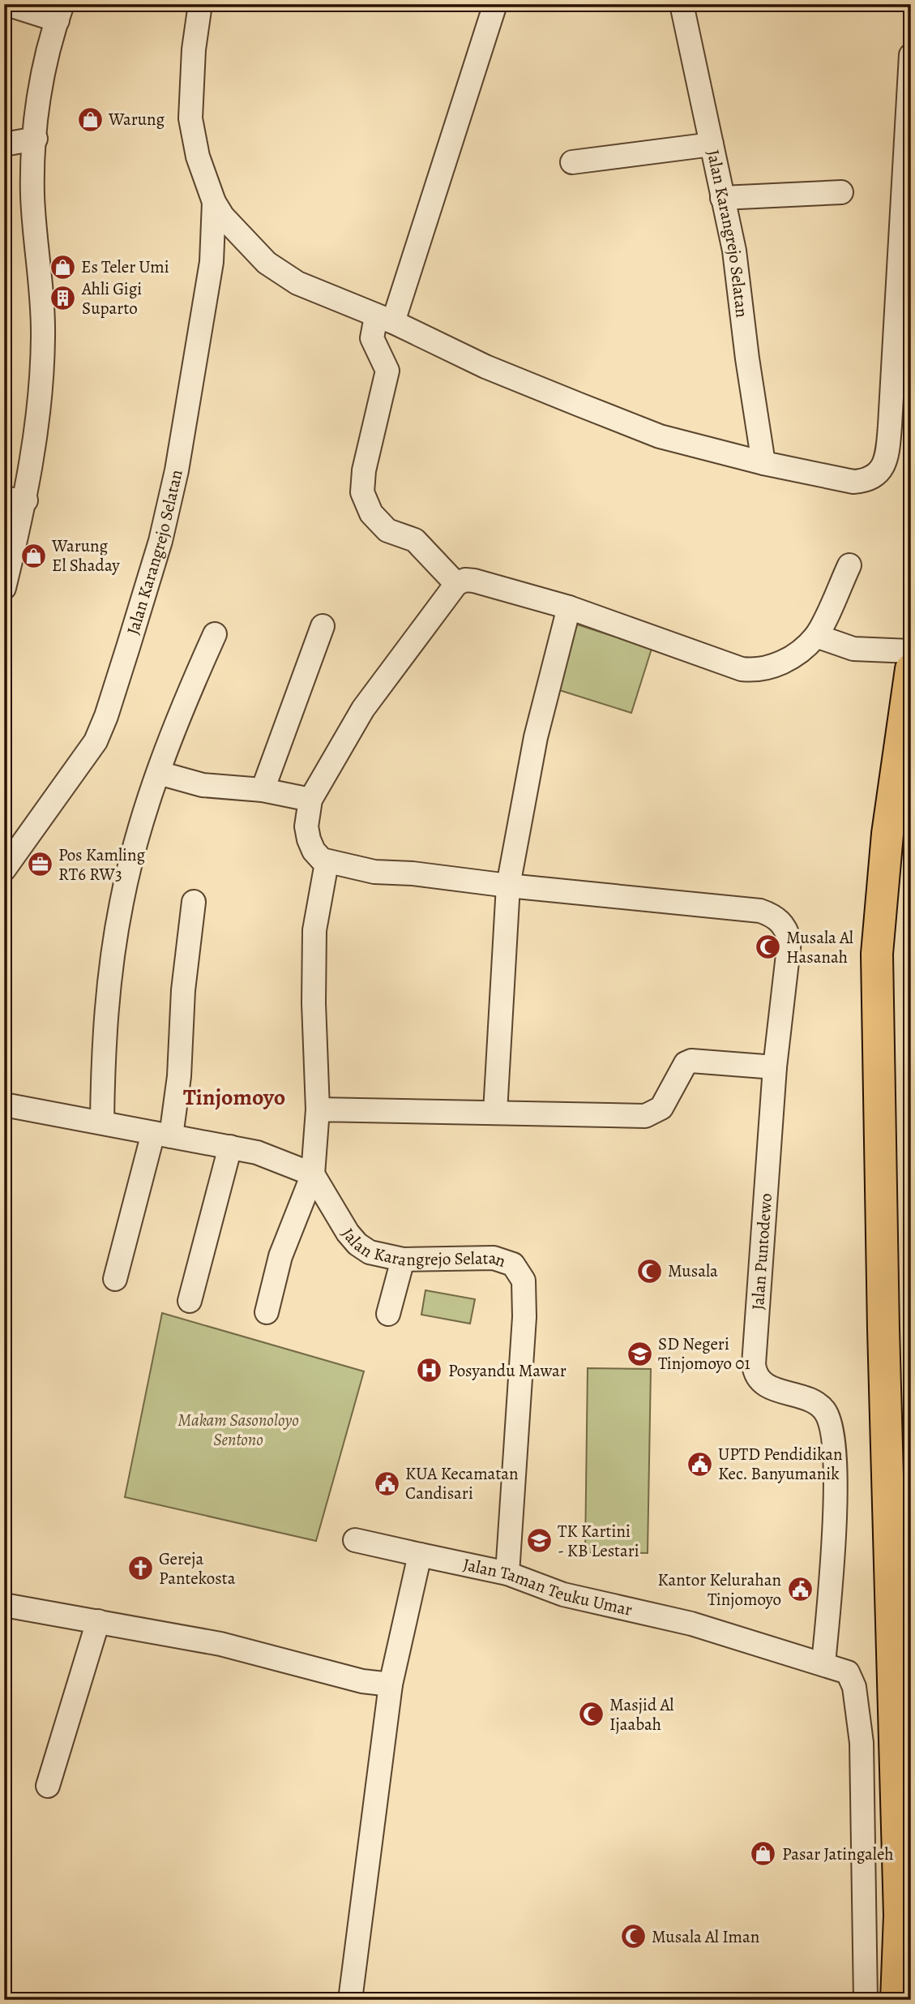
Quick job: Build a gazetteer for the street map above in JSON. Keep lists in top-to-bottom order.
{
  "streets": {
    "street": ["Jalan Karangrejo Selatan", "Jalan Puntodewo", "Jalan Taman Teuku Umar"]
  },
  "crossings": [
    ["Jalan Karangrejo Selatan", "Jalan Taman Teuku Umar"],
    ["Jalan Puntodewo", "Jalan Taman Teuku Umar"]
  ],
  "districts": ["Tinjomoyo"],
  "parks": ["Makam Sasonoloyo Sentono"],
  "places": {
    "shop": [
      "Warung",
      "Es Teler Umi",
      "Warung El Shaday",
      "Pasar Jatingaleh"
    ],
    "building": ["Ahli Gigi Suparto"],
    "office": ["Pos Kamling RT6 RW3"],
    "mosque": [
      "Musala Al Hasanah",
      "Musala",
      "Masjid Al Ijaabah",
      "Musala Al Iman"
    ],
    "school or university": ["SD Negeri Tinjomoyo 01", "TK Kartini - KB Lestari"],
    "hospital": ["Posyandu Mawar"],
    "public building": ["UPTD Pendidikan Kec. Banyumanik", "KUA Kecamatan Candisari", "Kantor Kelurahan Tinjomoyo"],
    "church": ["Gereja Pantekosta"]
  }
}
